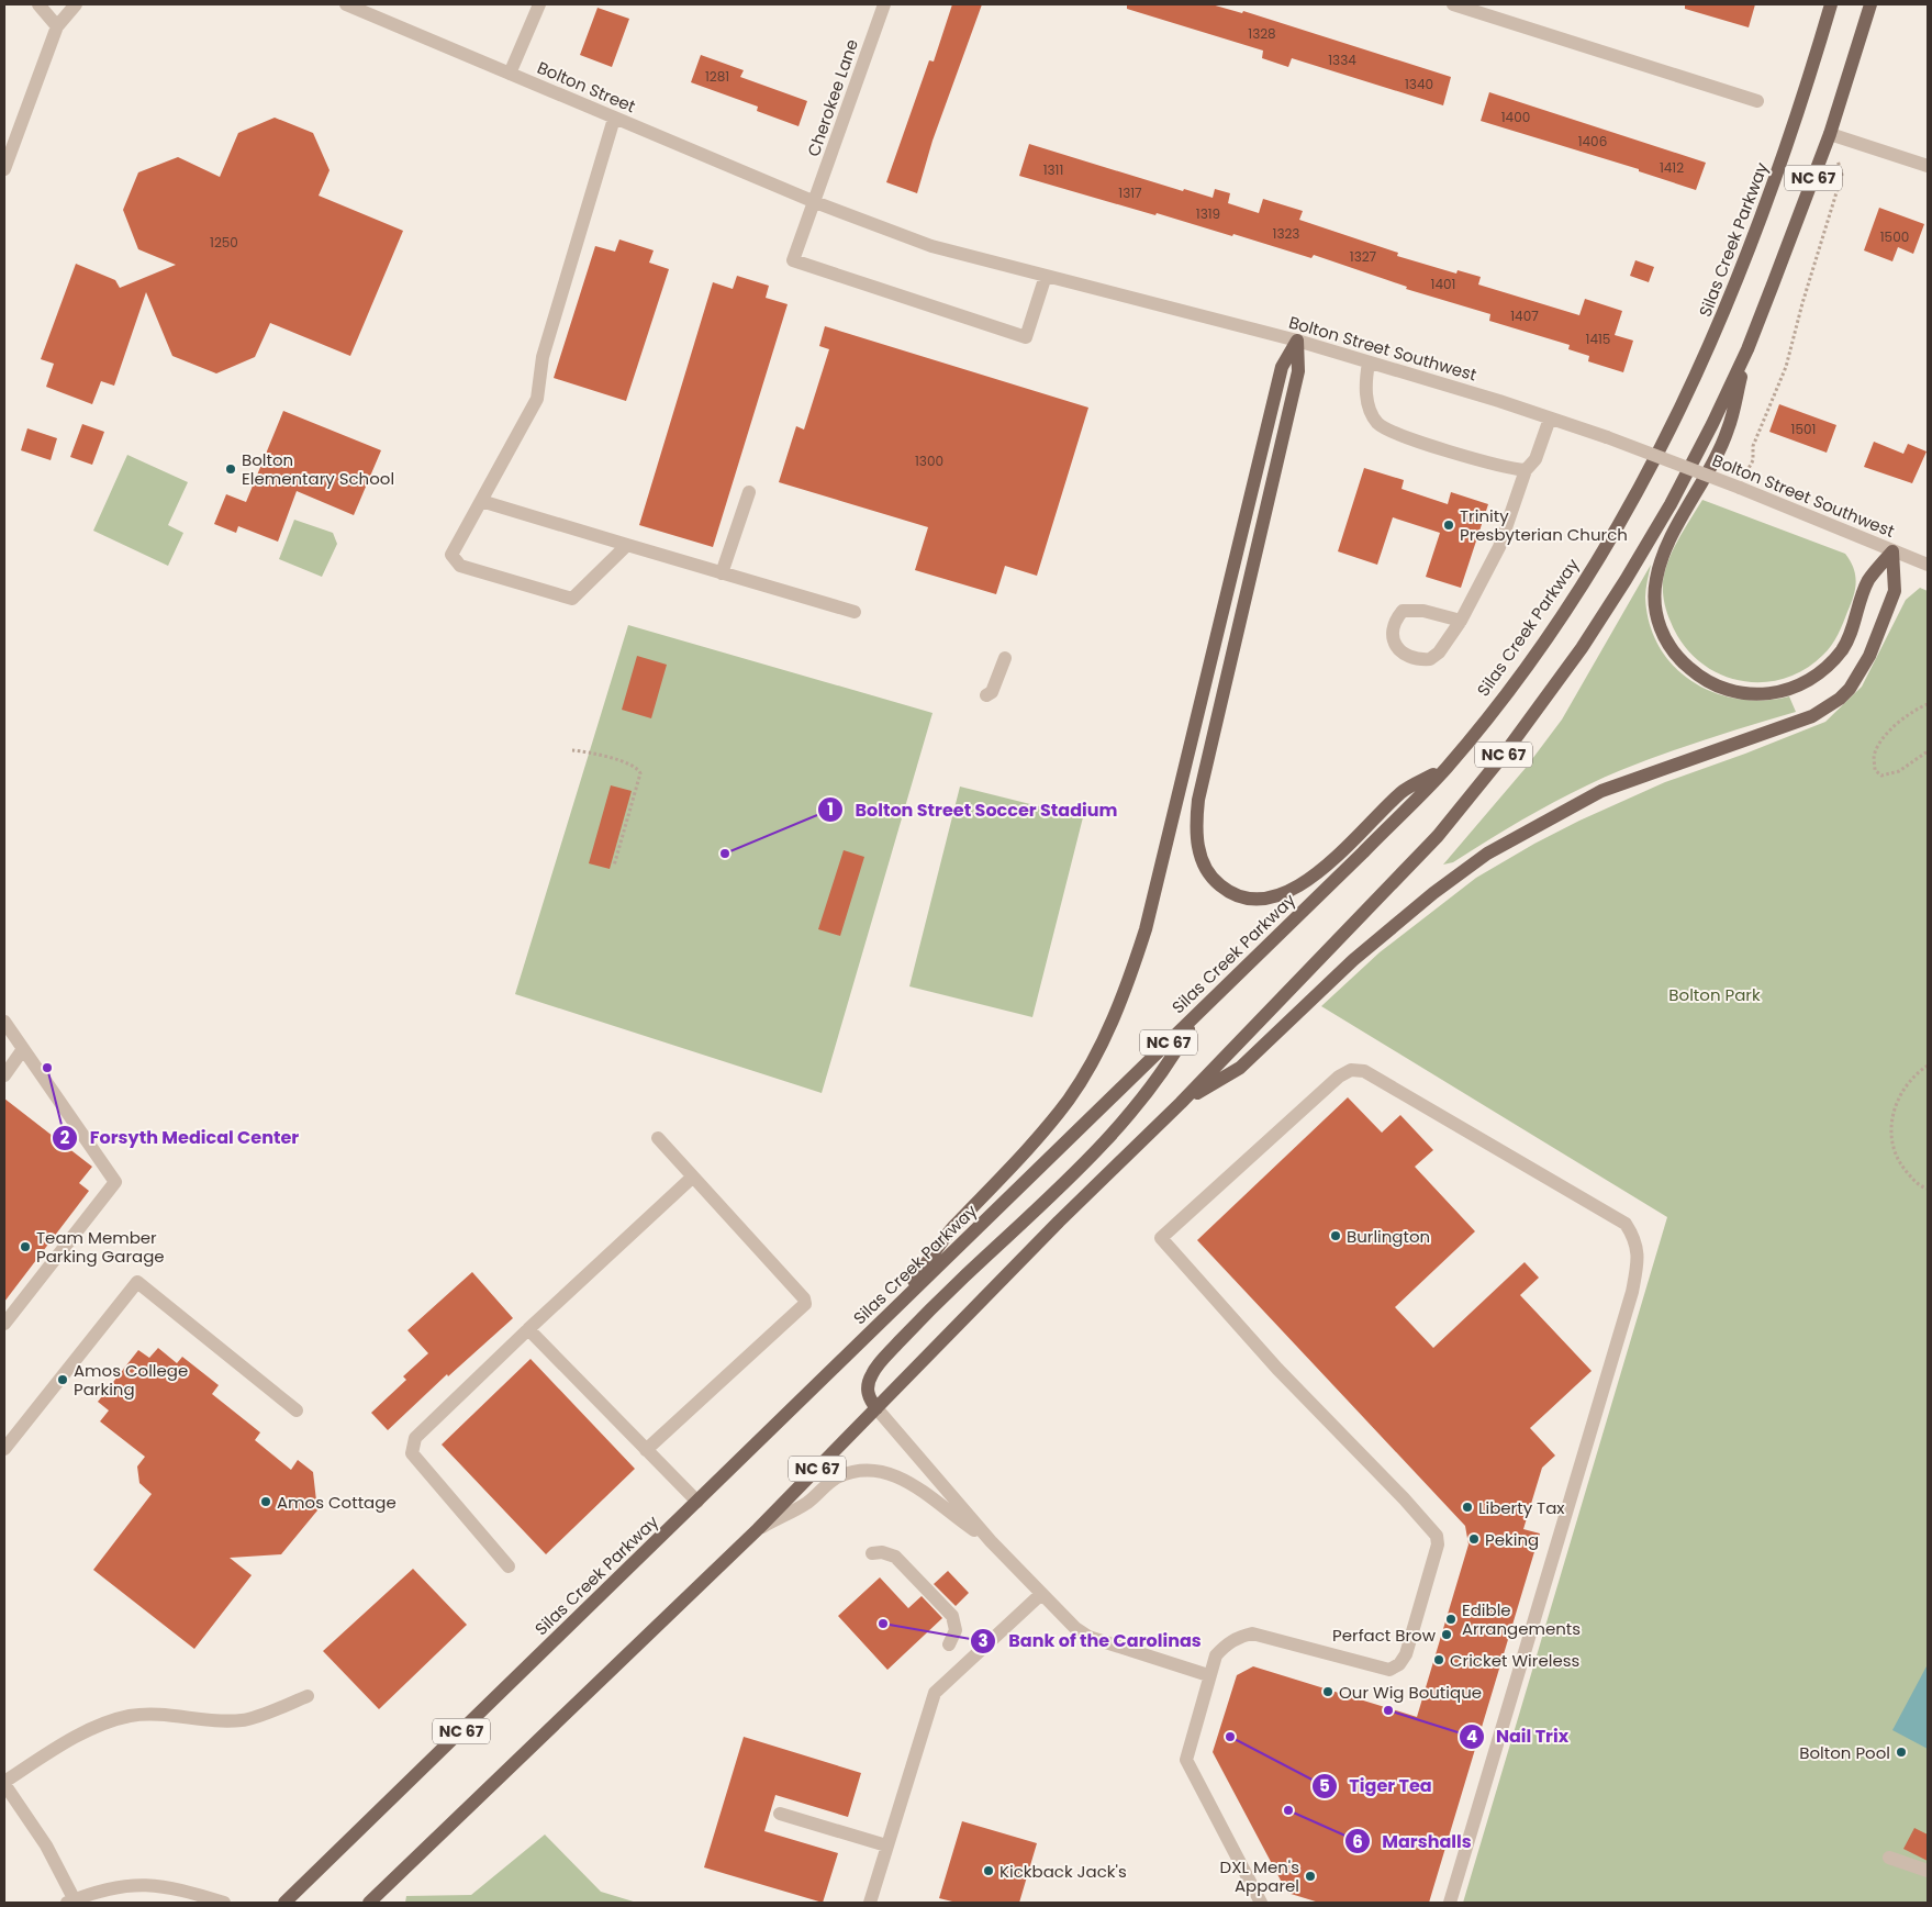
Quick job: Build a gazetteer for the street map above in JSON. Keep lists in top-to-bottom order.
{
  "streets": {
    "main road": ["NC 67", "Silas Creek Parkway"],
    "street": ["Bolton Street", "Cherokee Lane", "Bolton Street Southwest"]
  },
  "crossings": [
    ["Bolton Street", "Cherokee Lane"],
    ["Bolton Street", "Bolton Street Southwest"],
    ["Cherokee Lane", "Bolton Street Southwest"]
  ],
  "parks": ["Bolton Park"],
  "places": [
    "Bolton Elementary School",
    "Trinity Presbyterian Church",
    "Bolton Street Soccer Stadium",
    "Forsyth Medical Center",
    "Burlington",
    "Team Member Parking Garage",
    "Amos College Parking",
    "Amos Cottage",
    "Liberty Tax",
    "Peking",
    "Edible Arrangements",
    "Bank of the Carolinas",
    "Perfact Brow",
    "Cricket Wireless",
    "Our Wig Boutique",
    "Nail Trix",
    "Tiger Tea",
    "Bolton Pool",
    "Marshalls",
    "Kickback Jack's",
    "DXL Men's Apparel"
  ],
  "house_numbers": [
    "1328",
    "1334",
    "1281",
    "1340",
    "1400",
    "1406",
    "1412",
    "1311",
    "1317",
    "1319",
    "1323",
    "1500",
    "1250",
    "1327",
    "1401",
    "1407",
    "1415",
    "1501",
    "1300"
  ]
}
